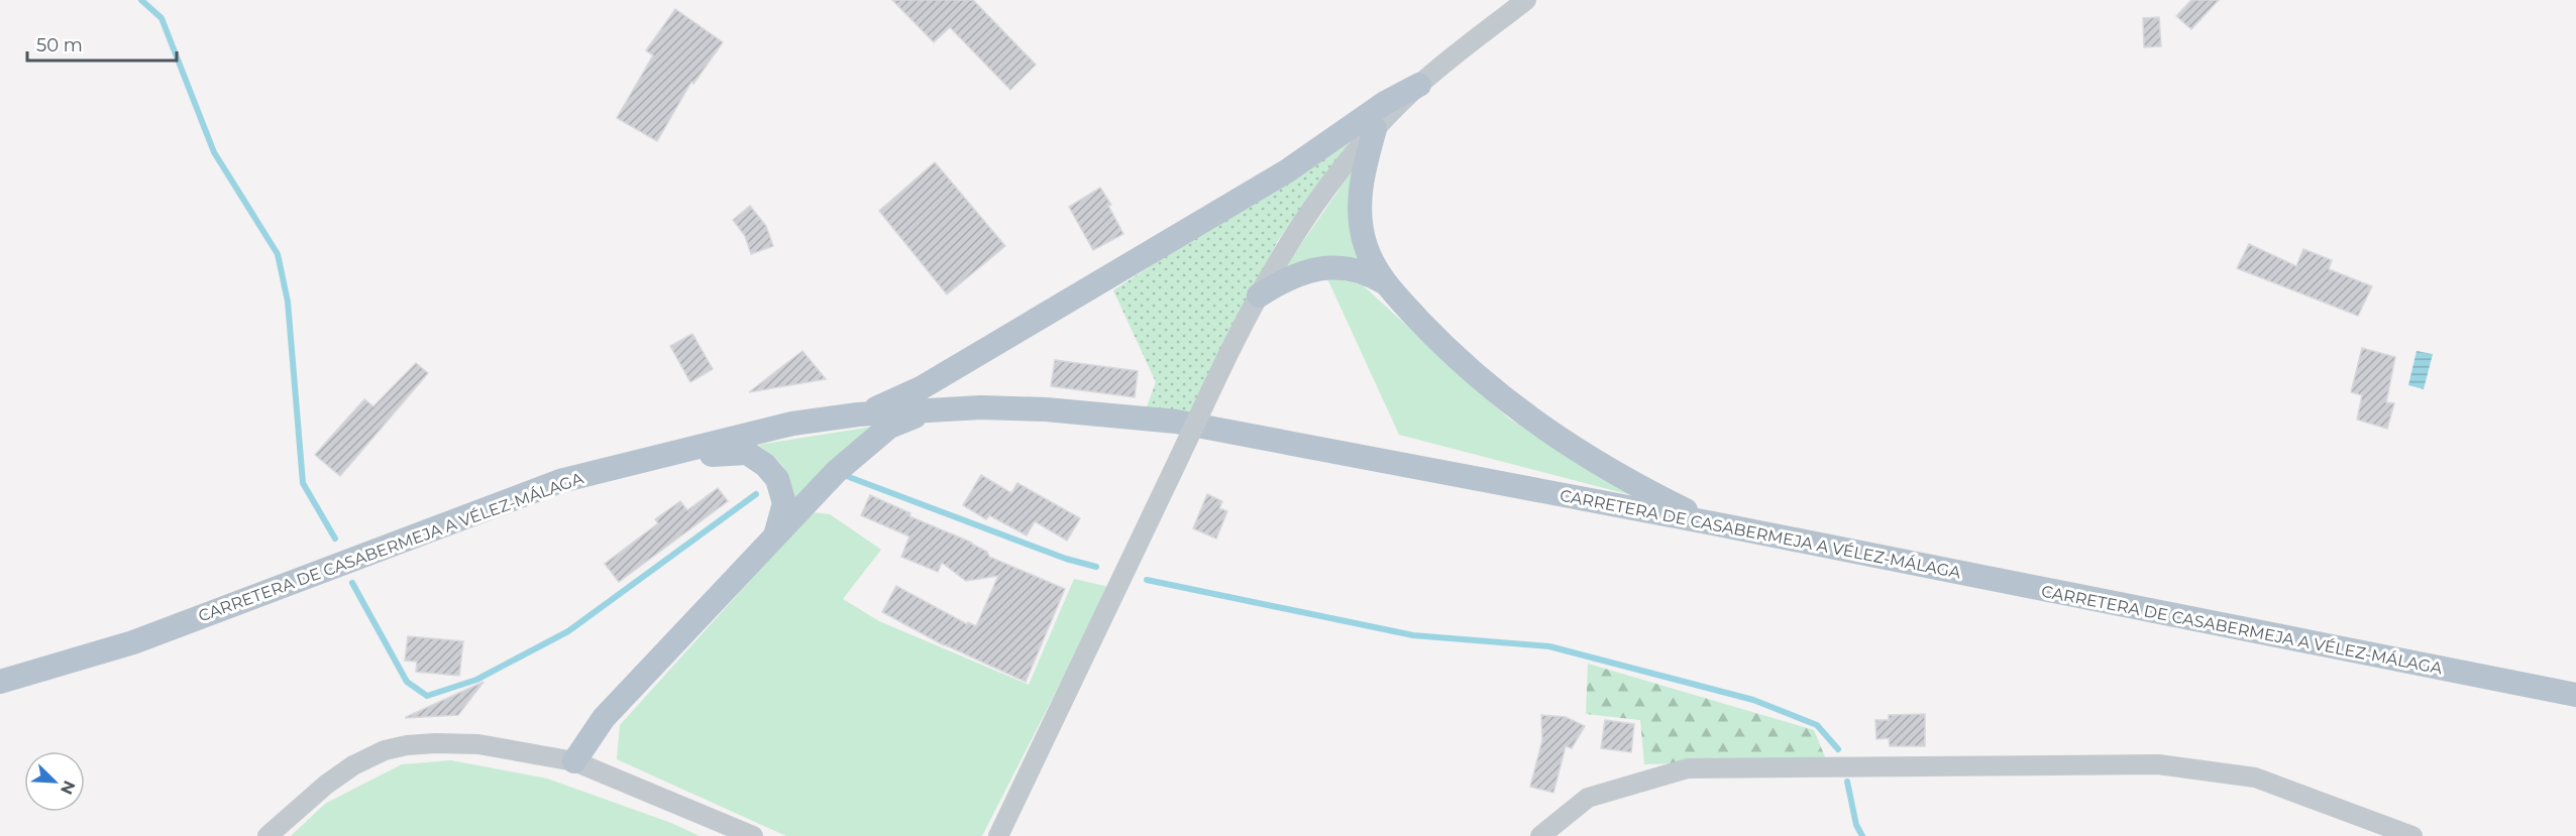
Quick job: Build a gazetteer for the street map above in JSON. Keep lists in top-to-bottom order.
{
  "streets": {
    "main road": ["CARRETERA DE CASABERMEJA A VÉLEZ-MÁLAGA"]
  },
  "scale_bar": "50 m",
  "north": "bottom right"
}
